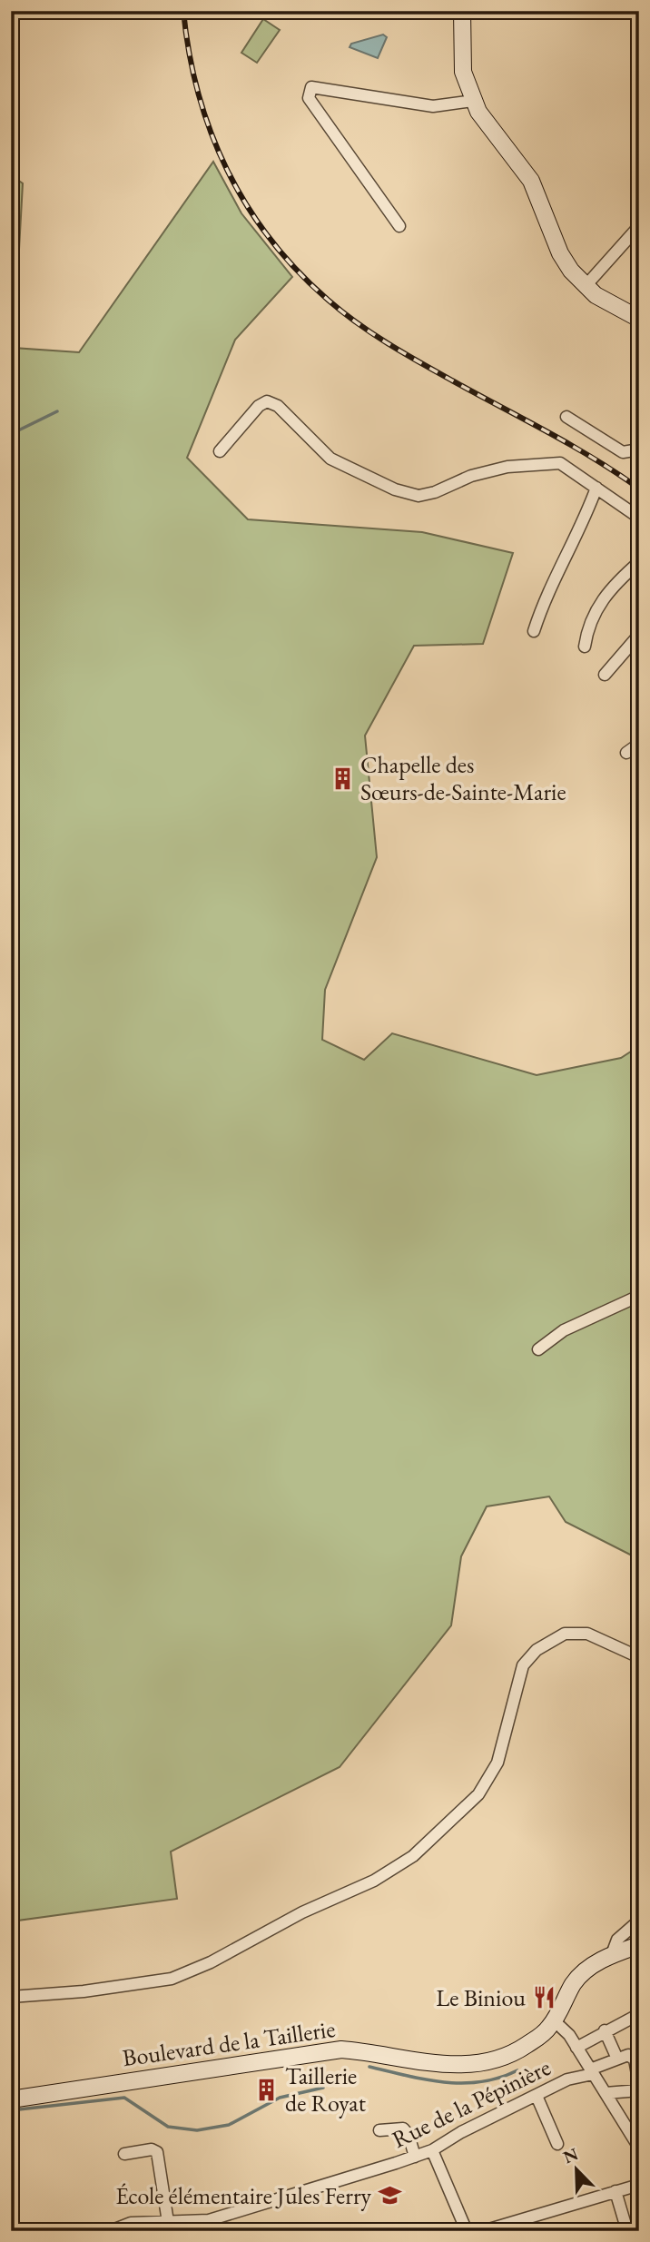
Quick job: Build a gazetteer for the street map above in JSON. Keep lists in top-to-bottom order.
{
  "streets": {
    "main road": ["Boulevard de la Taillerie"],
    "street": ["Rue de la Pépinière"]
  },
  "places": {
    "building": ["Chapelle des Sœurs-de-Sainte-Marie", "Taillerie de Royat"],
    "restaurant": ["Le Biniou"],
    "school or university": ["École élémentaire Jules Ferry"]
  },
  "north": "top left"
}
